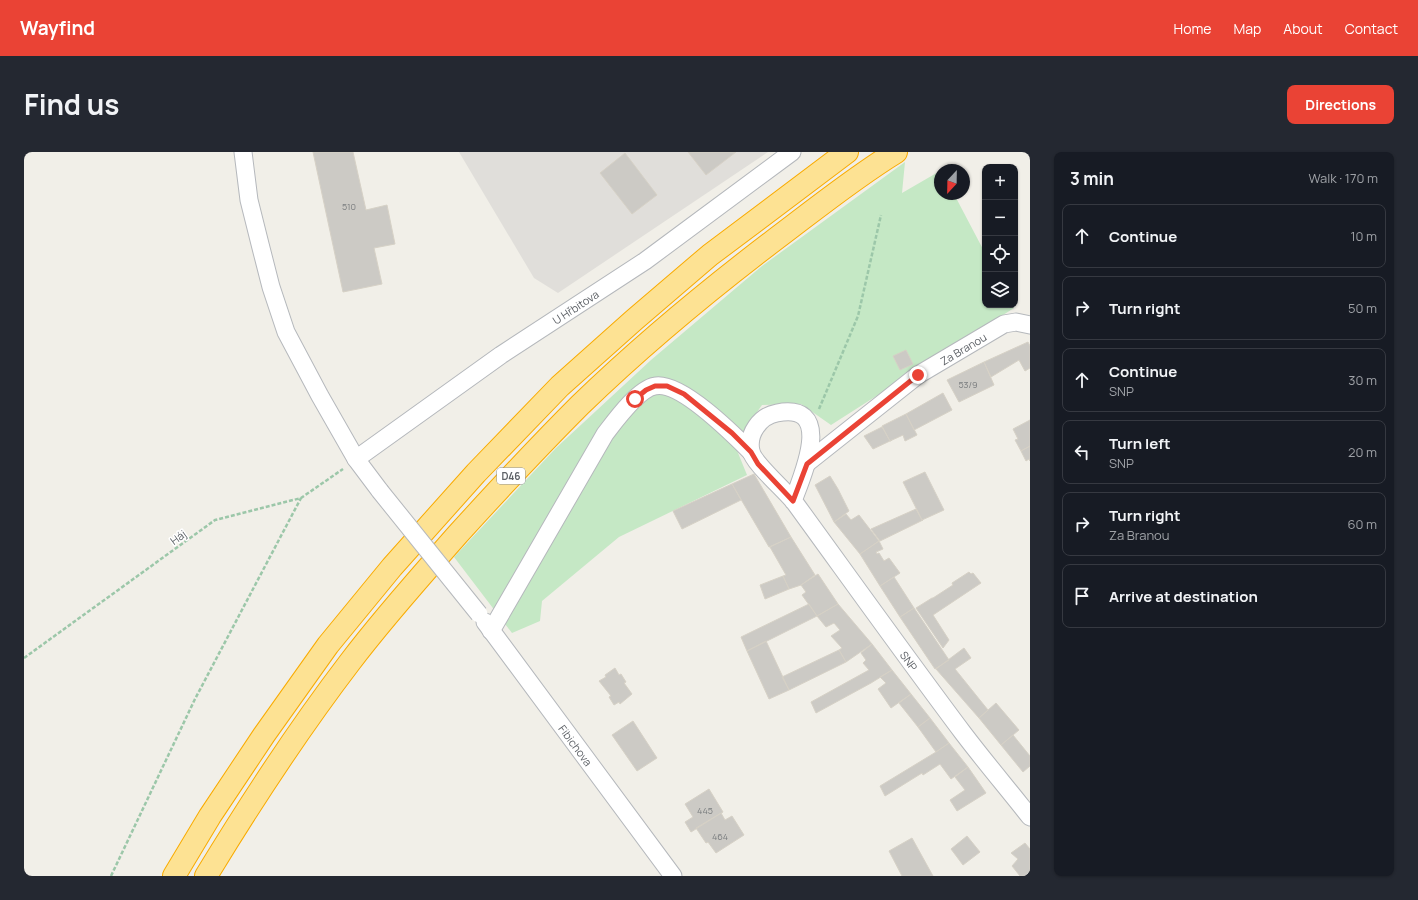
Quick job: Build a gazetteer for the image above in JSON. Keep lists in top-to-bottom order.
{
  "streets": {
    "highway": ["D46"],
    "street": [
      "U Hřbitova",
      "Za Branou",
      "SNP",
      "Fibichova"
    ],
    "path": ["Háj"]
  },
  "crossings": [
    ["U Hřbitova", "Háj"],
    ["U Hřbitova", "Fibichova"],
    ["Háj", "Fibichova"],
    ["SNP", "Fibichova"]
  ],
  "house_numbers": [
    "510",
    "53/9",
    "445",
    "464"
  ],
  "north": "bottom",
  "page": {
    "header": "Wayfind",
    "nav": [
      "Home",
      "Map",
      "About",
      "Contact"
    ],
    "title": "Find us",
    "buttons": "Directions",
    "heading": ["3 min", "Walk · 170 m"],
    "map_buttons": ["+", "−"],
    "list": [
      ["Continue", "10 m"],
      ["Turn right", "50 m"],
      ["Continue", "SNP", "30 m"],
      ["Turn left", "SNP", "20 m"],
      ["Turn right", "Za Branou", "60 m"],
      "Arrive at destination"
    ]
  }
}
